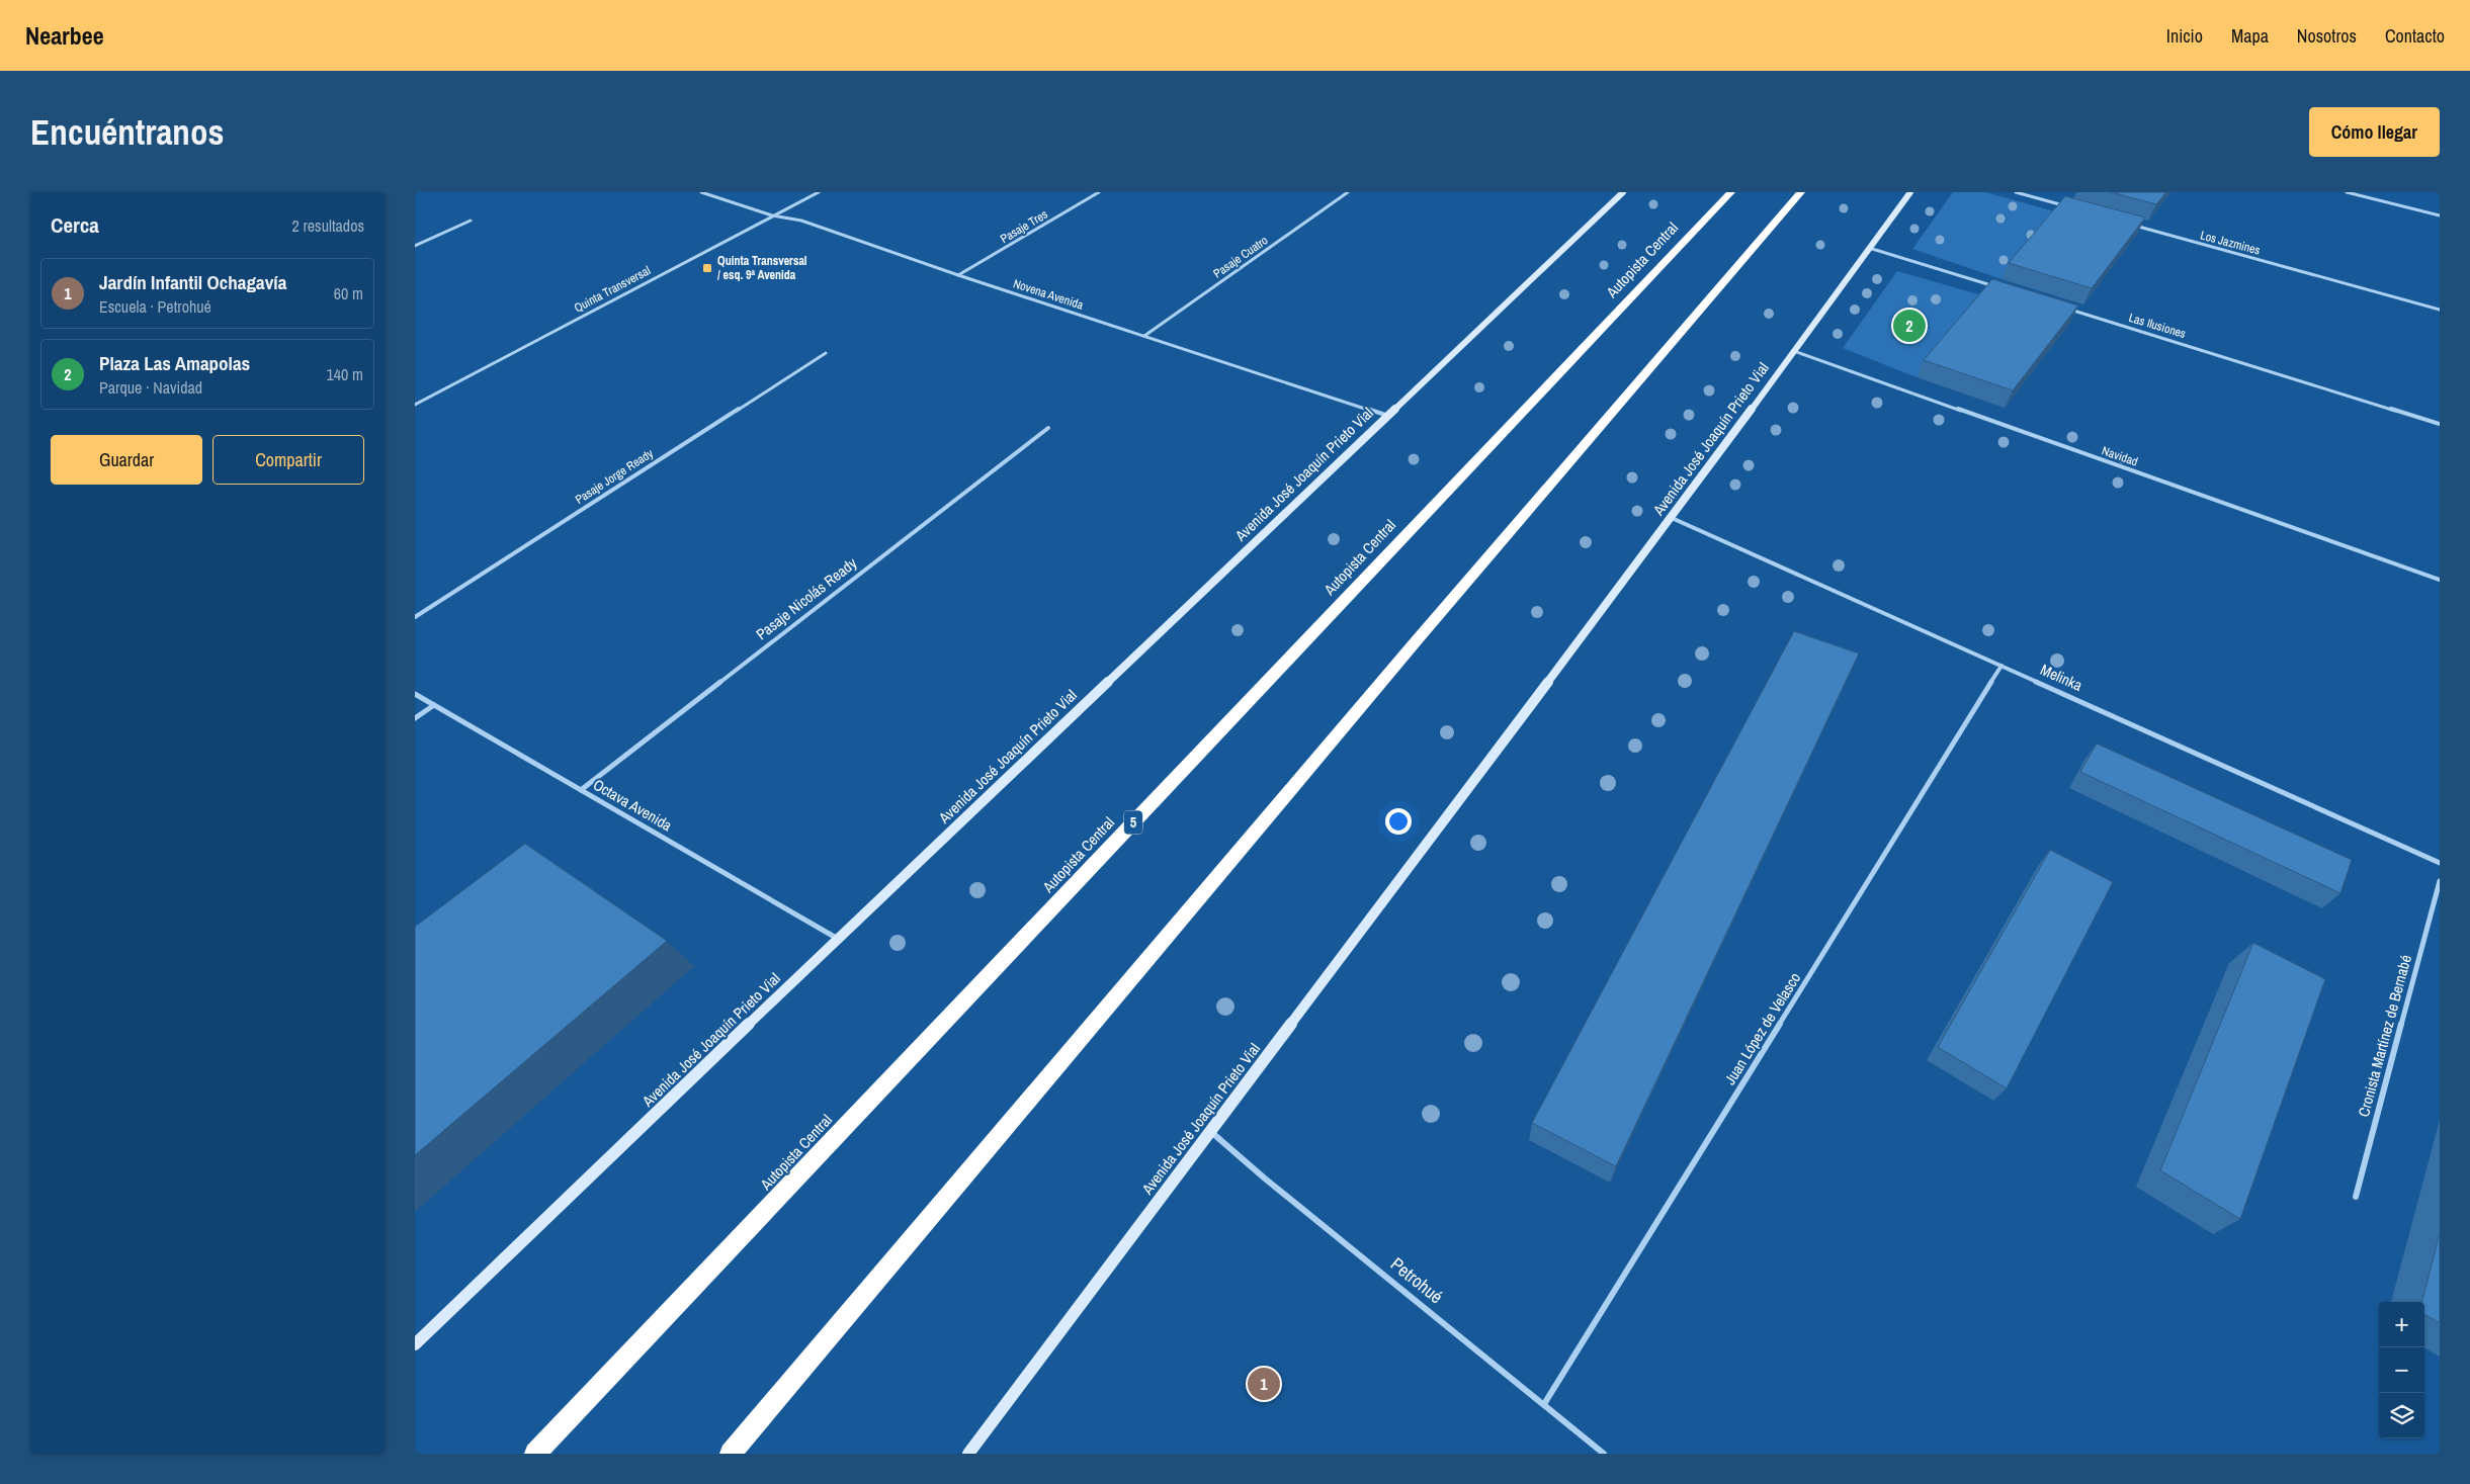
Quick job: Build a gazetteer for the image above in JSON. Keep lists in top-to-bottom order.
{
  "streets": {
    "highway": ["Autopista Central", "5"],
    "main road": ["Avenida José Joaquín Prieto Vial"],
    "street": [
      "Pasaje Tres",
      "Los Jazmines",
      "Pasaje Cuatro",
      "Quinta Transversal",
      "Novena Avenida",
      "Las Ilusiones",
      "Navidad",
      "Pasaje Jorge Ready",
      "Pasaje Nicolás Ready",
      "Melinka",
      "Octava Avenida",
      "Juan López de Velasco",
      "Cronista Martínez de Bernabé",
      "Petrohué"
    ]
  },
  "crossings": [
    ["Pasaje Tres", "Novena Avenida"],
    ["Pasaje Cuatro", "Novena Avenida"],
    ["Quinta Transversal", "Novena Avenida"],
    ["Novena Avenida", "Avenida José Joaquín Prieto Vial"],
    ["Avenida José Joaquín Prieto Vial", "Navidad"],
    ["Avenida José Joaquín Prieto Vial", "Melinka"],
    ["Avenida José Joaquín Prieto Vial", "Octava Avenida"],
    ["Avenida José Joaquín Prieto Vial", "Petrohué"],
    ["Pasaje Nicolás Ready", "Octava Avenida"],
    ["Melinka", "Juan López de Velasco"],
    ["Juan López de Velasco", "Petrohué"]
  ],
  "places": {
    "transit": ["Quinta Transversal / esq. 9ª Avenida"]
  },
  "page": {
    "header": "Nearbee",
    "nav": [
      "Inicio",
      "Mapa",
      "Nosotros",
      "Contacto"
    ],
    "buttons": [
      "Cómo llegar",
      ["Guardar", "Compartir"]
    ],
    "title": "Encuéntranos",
    "heading": ["Cerca", "2 resultados"],
    "list": [
      {
        "mark": "1",
        "name": "Jardín Infantil Ochagavía",
        "note": "Escuela · Petrohué",
        "value": "60 m"
      },
      {
        "mark": "2",
        "name": "Plaza Las Amapolas",
        "note": "Parque · Navidad",
        "value": "140 m"
      }
    ],
    "pins": ["2", "1"],
    "map_buttons": ["+", "−"]
  }
}
